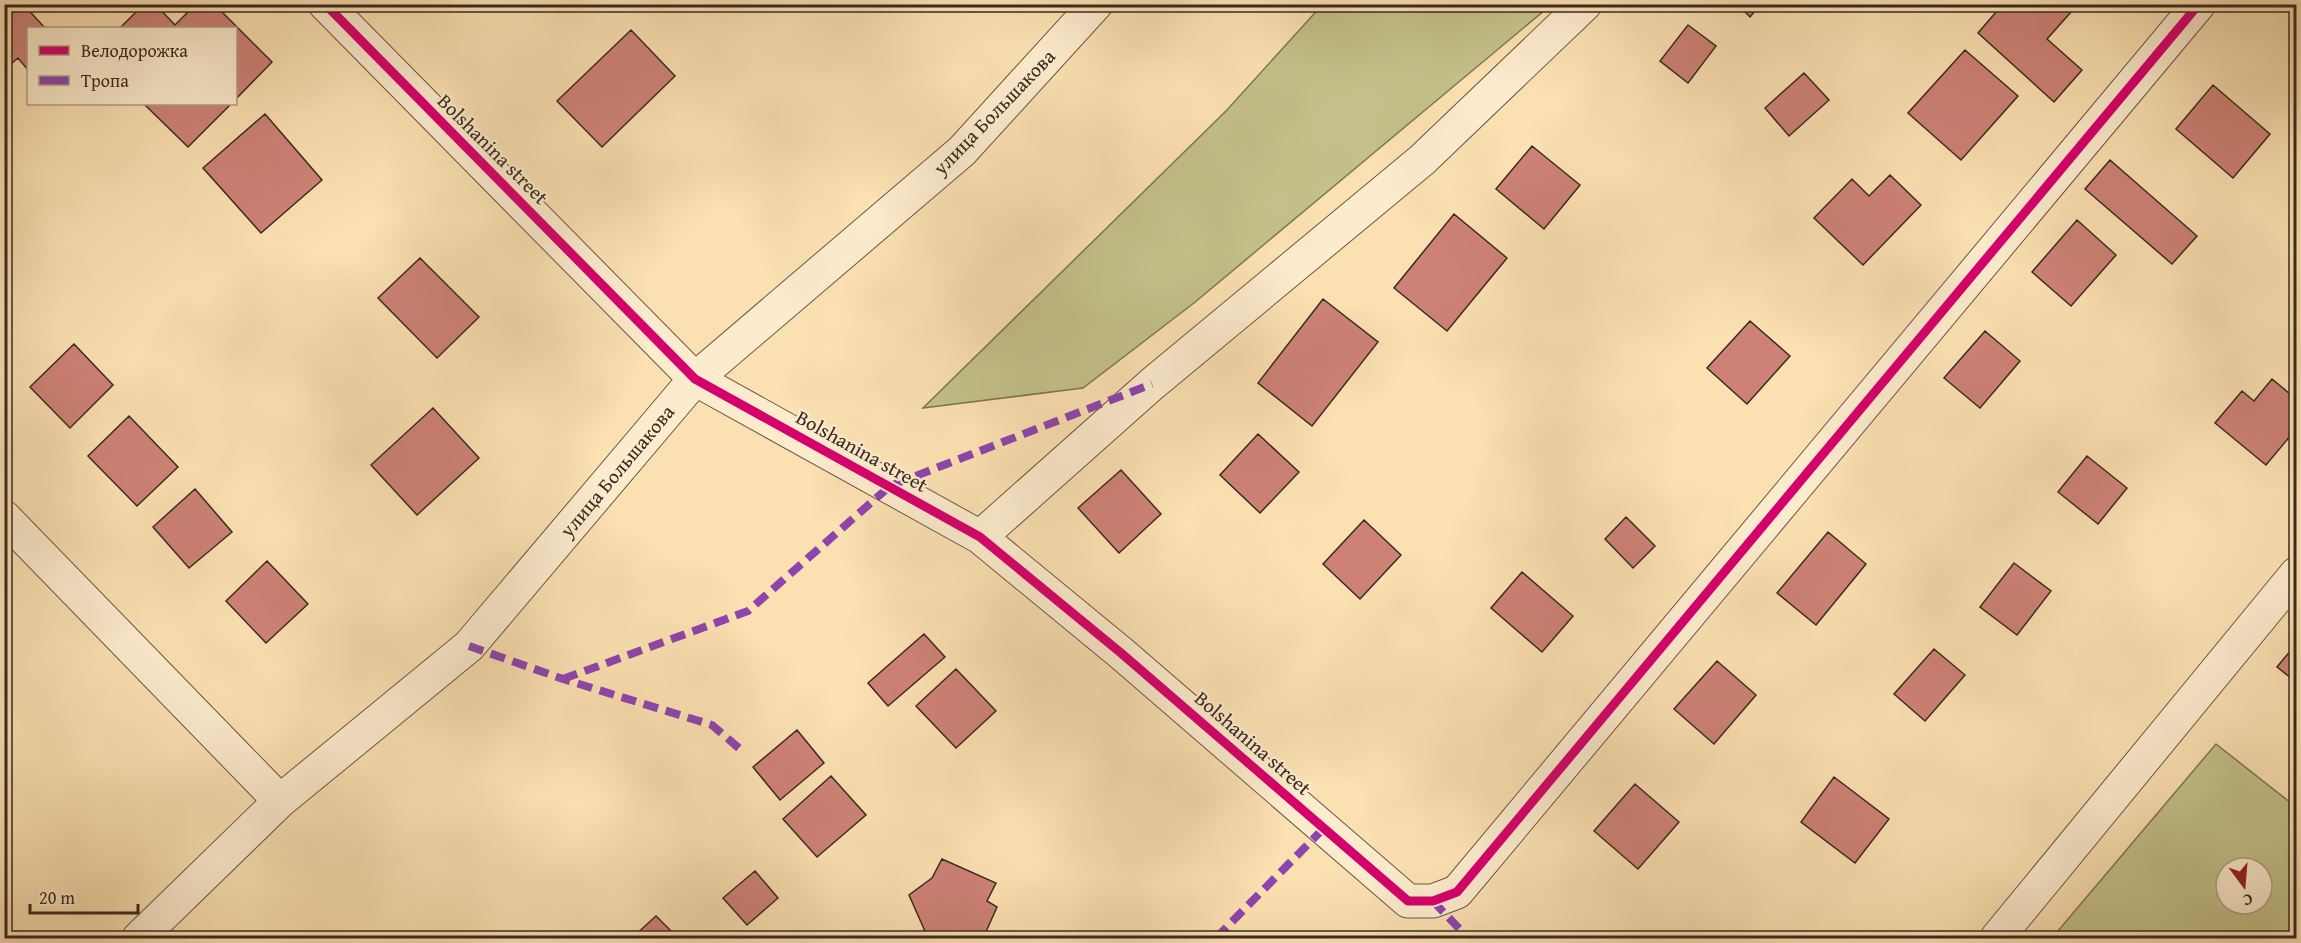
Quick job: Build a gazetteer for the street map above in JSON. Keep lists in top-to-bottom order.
{
  "streets": {
    "street": ["улица Большакова", "Bolshanina street"]
  },
  "crossings": [
    ["улица Большакова", "Bolshanina street"]
  ],
  "legend": ["Велодорожка", "Тропа"],
  "scale_bar": "20 m",
  "north": "bottom"
}
